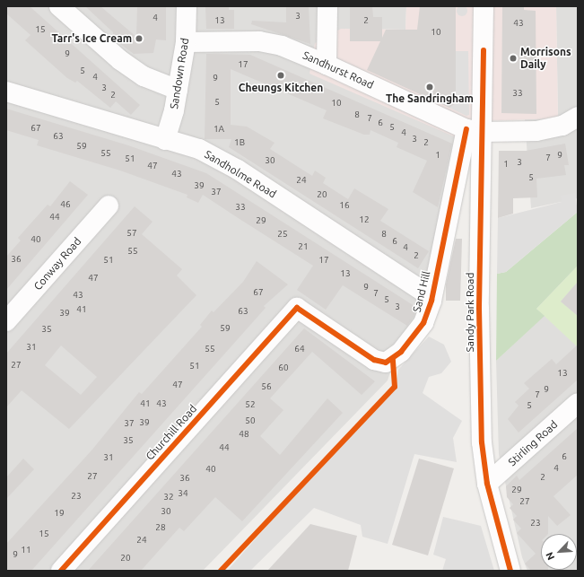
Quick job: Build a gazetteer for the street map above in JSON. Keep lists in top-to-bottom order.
{
  "streets": {
    "street": [
      "Sandhurst Road",
      "Sandown Road",
      "Sandholme Road",
      "Conway Road",
      "Sand Hill",
      "Sandy Park Road",
      "Churchill Road",
      "Stirling Road"
    ]
  },
  "crossings": [
    ["Sandhurst Road", "Sandown Road"],
    ["Sandhurst Road", "Sand Hill"],
    ["Sandhurst Road", "Sandy Park Road"],
    ["Sandown Road", "Sandholme Road"],
    ["Sandholme Road", "Sand Hill"],
    ["Sand Hill", "Sandy Park Road"],
    ["Sand Hill", "Churchill Road"],
    ["Sandy Park Road", "Stirling Road"]
  ],
  "places": [
    "Tarr's Ice Cream",
    "Morrisons Daily",
    "Cheungs Kitchen",
    "The Sandringham"
  ],
  "house_numbers": [
    "3",
    "4",
    "13",
    "2",
    "43",
    "15",
    "10",
    "9",
    "17",
    "5",
    "4",
    "9",
    "3",
    "33",
    "2",
    "5",
    "10",
    "8",
    "7",
    "6",
    "5",
    "67",
    "1A",
    "4",
    "63",
    "3",
    "1B",
    "2",
    "59",
    "55",
    "1",
    "9",
    "7",
    "51",
    "30",
    "3",
    "1",
    "47",
    "43",
    "5",
    "24",
    "39",
    "37",
    "20",
    "46",
    "16",
    "33",
    "44",
    "12",
    "29",
    "57",
    "25",
    "8",
    "40",
    "6",
    "21",
    "4",
    "55",
    "2",
    "36",
    "51",
    "17",
    "13",
    "47",
    "9",
    "67",
    "7",
    "43",
    "5",
    "3",
    "41",
    "63",
    "39",
    "59",
    "35",
    "31",
    "55",
    "64",
    "27",
    "51",
    "60",
    "13",
    "47",
    "56",
    "9",
    "7",
    "41",
    "43",
    "52",
    "5",
    "50",
    "39",
    "37",
    "48",
    "35",
    "44",
    "6",
    "31",
    "4",
    "40",
    "27",
    "2",
    "36",
    "29",
    "34",
    "23",
    "32",
    "27",
    "30",
    "19",
    "23",
    "28",
    "15",
    "24",
    "11",
    "9",
    "20"
  ],
  "north": "bottom left"
}
